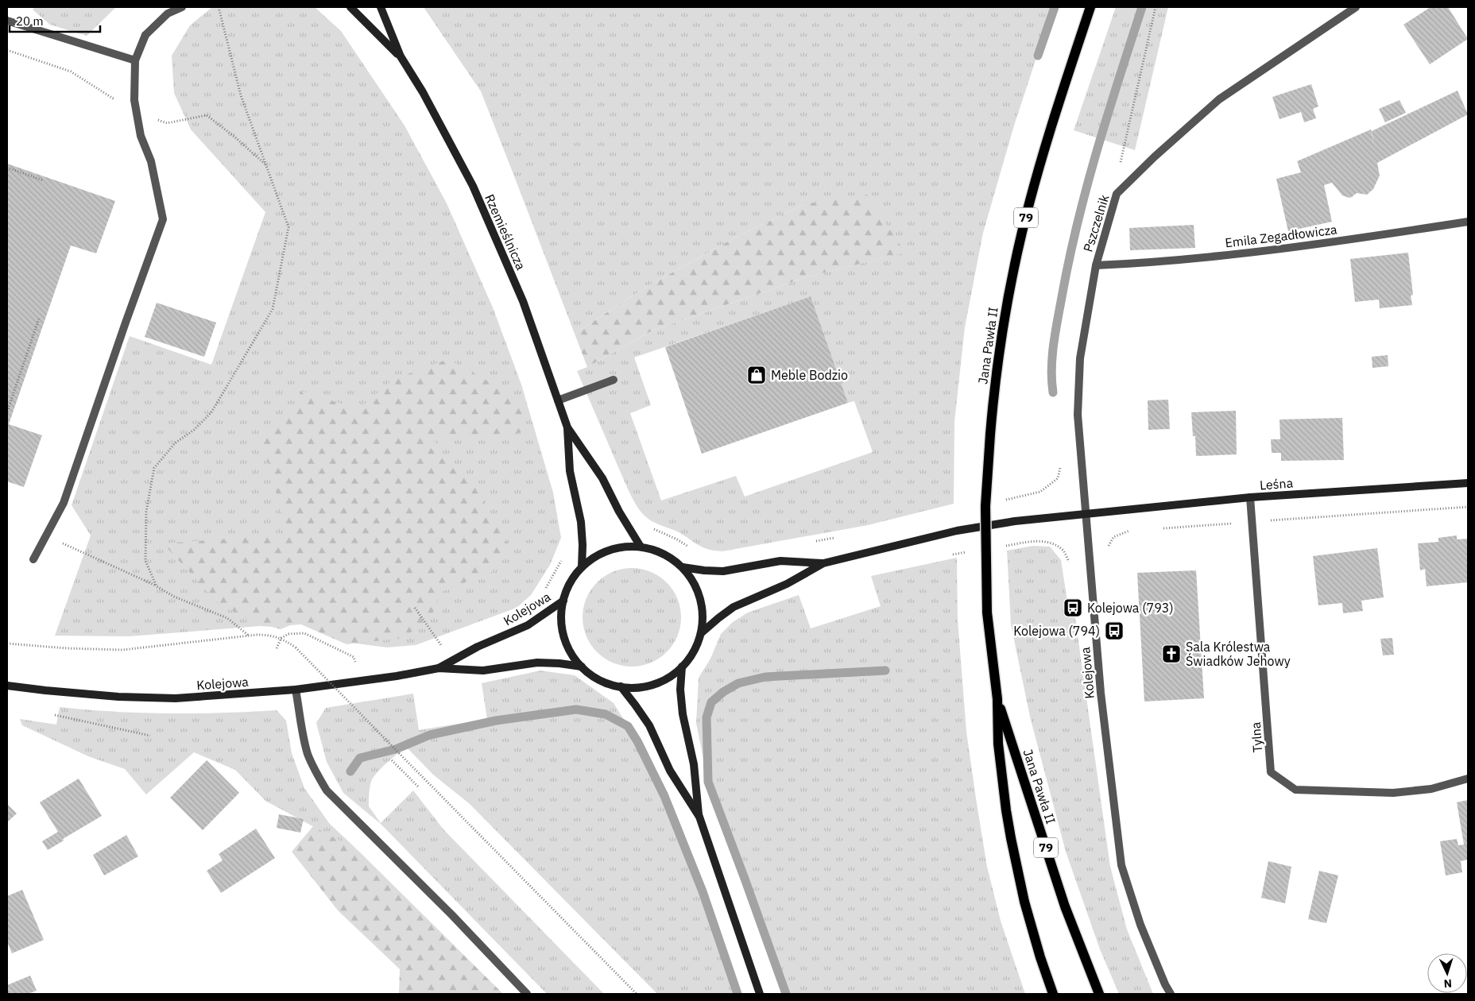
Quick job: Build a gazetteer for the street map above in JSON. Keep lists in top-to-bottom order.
{
  "streets": {
    "main road": ["79", "Jana Pawła II"],
    "street": [
      "Pszczelnik",
      "Rzemieślnicza",
      "Emila Zegadłowicza",
      "Leśna",
      "Kolejowa",
      "Tylna"
    ]
  },
  "crossings": [
    ["Pszczelnik", "Emila Zegadłowicza"],
    ["Pszczelnik", "Leśna"],
    ["Pszczelnik", "Kolejowa"],
    ["Rzemieślnicza", "Kolejowa"],
    ["Leśna", "Kolejowa"],
    ["Leśna", "Tylna"]
  ],
  "places": {
    "shop": ["Meble Bodzio"],
    "bus stop": ["Kolejowa (793)", "Kolejowa (794)"],
    "church": ["Sala Królestwa Świadków Jehowy"]
  },
  "scale_bar": "20 m",
  "north": "bottom"
}
